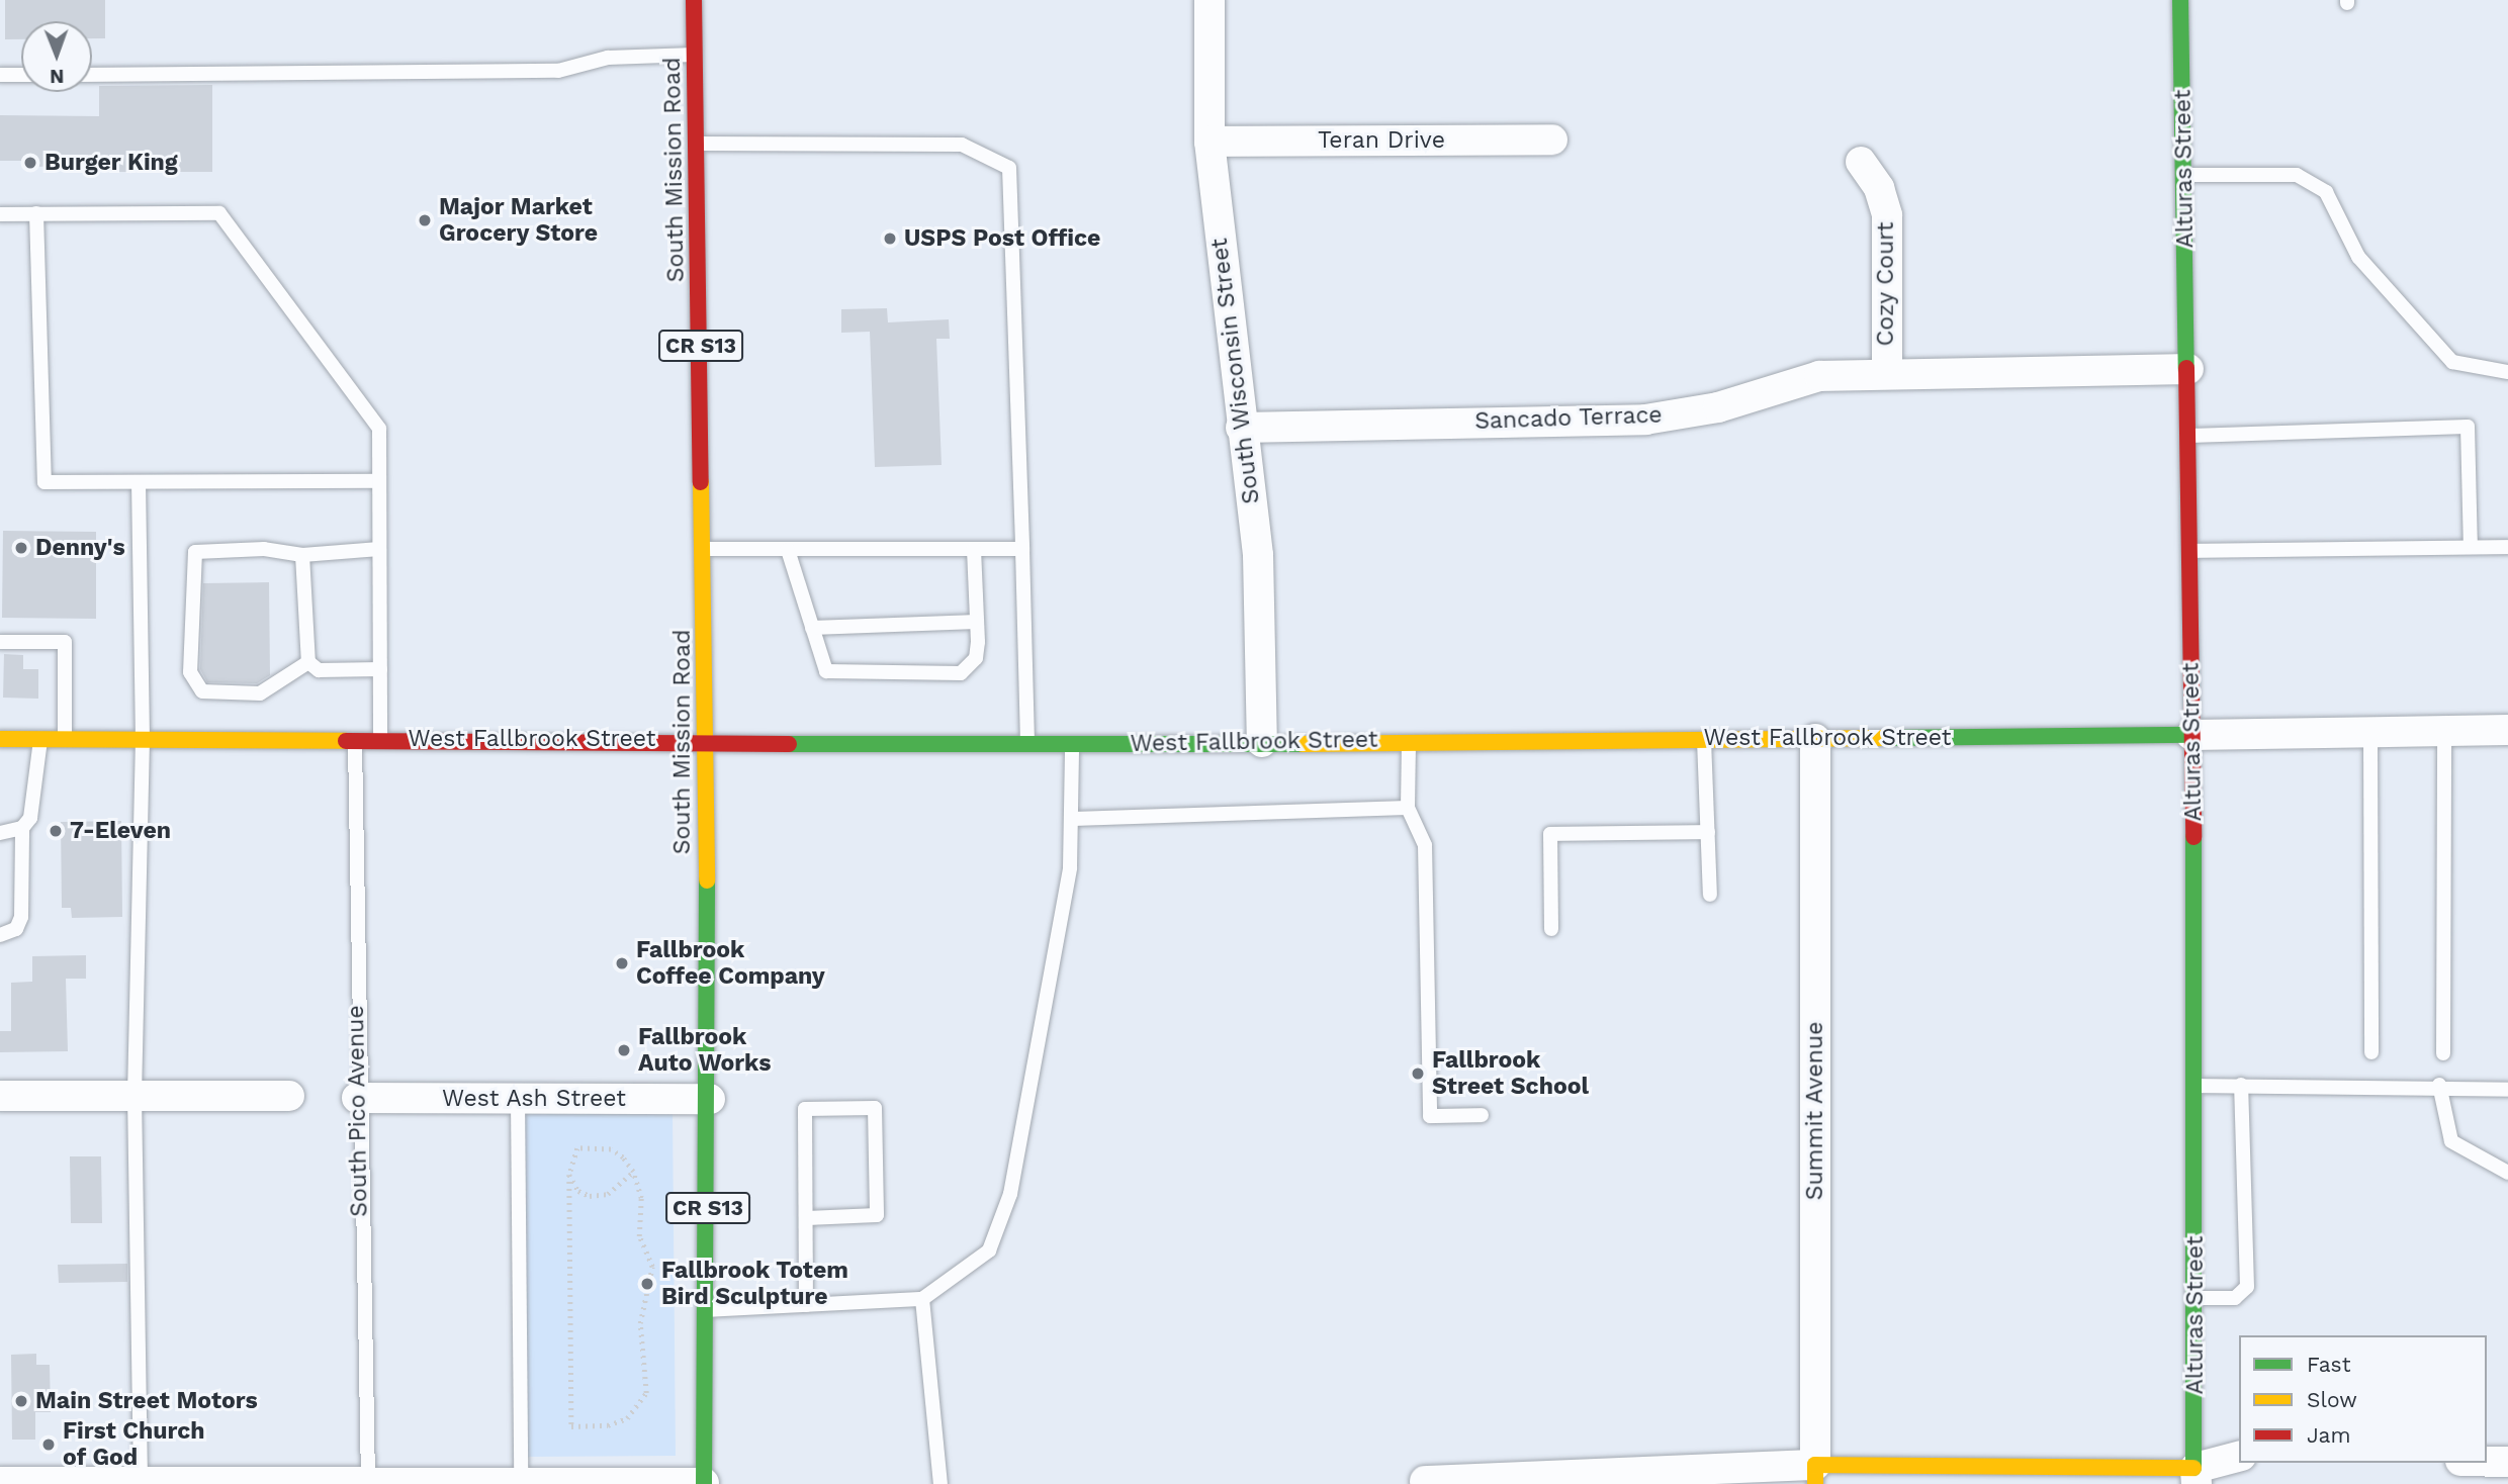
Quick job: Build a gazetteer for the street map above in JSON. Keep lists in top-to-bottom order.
{
  "streets": {
    "street": [
      "Teran Drive",
      "Alturas Street",
      "South Mission Road",
      "Cozy Court",
      "CR S13",
      "South Wisconsin Street",
      "Sancado Terrace",
      "West Fallbrook Street",
      "West Ash Street",
      "Summit Avenue"
    ],
    "lane": ["South Pico Avenue"]
  },
  "crossings": [
    ["Teran Drive", "South Wisconsin Street"],
    ["Alturas Street", "Sancado Terrace"],
    ["Alturas Street", "West Fallbrook Street"],
    ["South Mission Road", "West Fallbrook Street"],
    ["South Mission Road", "West Ash Street"],
    ["Cozy Court", "Sancado Terrace"],
    ["South Wisconsin Street", "Sancado Terrace"],
    ["South Wisconsin Street", "West Fallbrook Street"],
    ["West Fallbrook Street", "South Pico Avenue"],
    ["West Fallbrook Street", "Summit Avenue"],
    ["West Ash Street", "South Pico Avenue"]
  ],
  "places": [
    "Burger King",
    "Major Market Grocery Store",
    "USPS Post Office",
    "Denny's",
    "7-Eleven",
    "Fallbrook Coffee Company",
    "Fallbrook Auto Works",
    "Fallbrook Street School",
    "Fallbrook Totem Bird Sculpture",
    "Main Street Motors",
    "First Church of God"
  ],
  "legend": ["Fast", "Slow", "Jam"],
  "north": "bottom"
}
